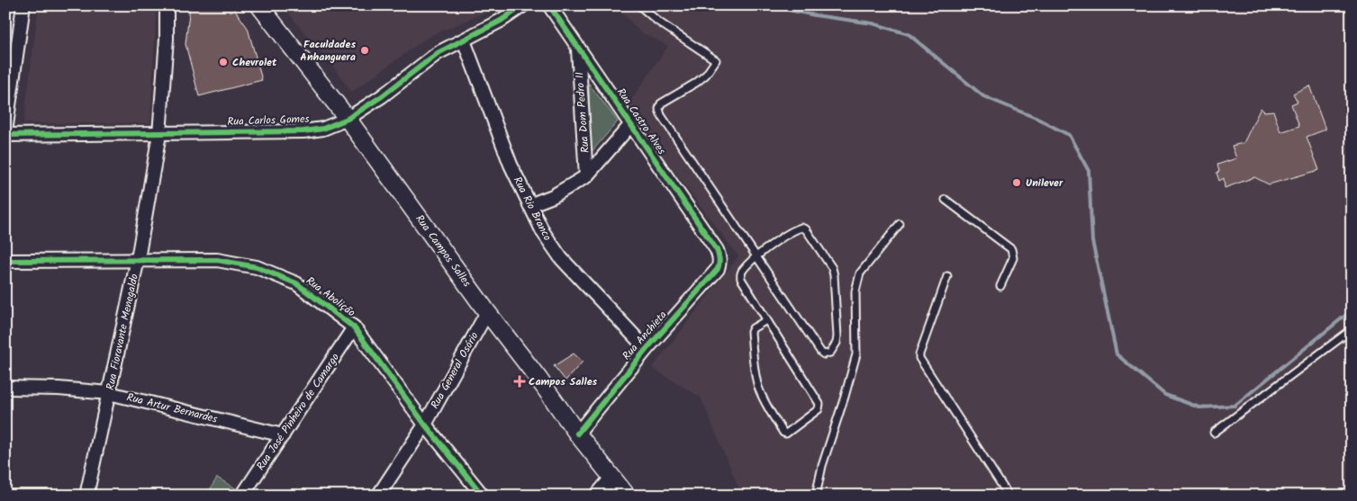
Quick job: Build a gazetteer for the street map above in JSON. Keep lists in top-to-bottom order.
{
  "streets": {
    "main road": ["Rua Campos Salles"],
    "street": [
      "Rua Dom Pedro II",
      "Rua Carlos Gomes",
      "Rua Castro Alves",
      "Rua Rio Branco",
      "Rua Abolição",
      "Rua Fioravante Menegaldo",
      "Rua Anchieta",
      "Rua General Osório",
      "Rua Artur Bernardes",
      "Rua José Pinheiro de Camargo"
    ]
  },
  "crossings": [
    ["Rua Dom Pedro II", "Rua Castro Alves"],
    ["Rua Dom Pedro II", "Rua Rio Branco"],
    ["Rua Carlos Gomes", "Rua Rio Branco"],
    ["Rua Carlos Gomes", "Rua Campos Salles"],
    ["Rua Carlos Gomes", "Rua Fioravante Menegaldo"],
    ["Rua Castro Alves", "Rua Anchieta"],
    ["Rua Rio Branco", "Rua Anchieta"],
    ["Rua Campos Salles", "Rua Anchieta"],
    ["Rua Campos Salles", "Rua General Osório"],
    ["Rua Abolição", "Rua Fioravante Menegaldo"],
    ["Rua Abolição", "Rua General Osório"],
    ["Rua Abolição", "Rua José Pinheiro de Camargo"],
    ["Rua Fioravante Menegaldo", "Rua Artur Bernardes"],
    ["Rua Artur Bernardes", "Rua José Pinheiro de Camargo"]
  ],
  "places": {
    "other": ["Faculdades Anhanguera", "Chevrolet", "Unilever"],
    "health": ["Campos Salles"]
  }
}
